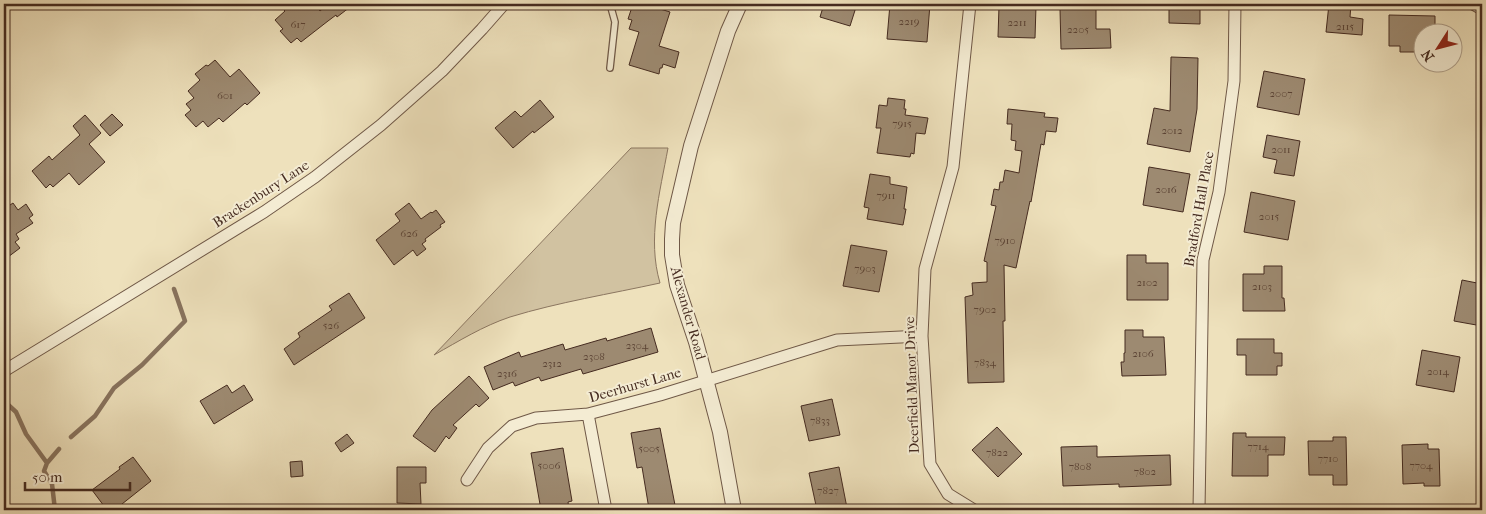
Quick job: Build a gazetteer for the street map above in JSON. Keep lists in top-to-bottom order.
{
  "streets": {
    "street": [
      "Brackenbury Lane",
      "Bradford Hall Place",
      "Alexander Road",
      "Deerhurst Lane",
      "Deerfield Manor Drive"
    ]
  },
  "crossings": [
    ["Alexander Road", "Deerhurst Lane"],
    ["Deerhurst Lane", "Deerfield Manor Drive"]
  ],
  "house_numbers": [
    "2219",
    "2211",
    "617",
    "2115",
    "2205",
    "2007",
    "601",
    "7915",
    "2012",
    "2011",
    "2016",
    "7911",
    "2015",
    "626",
    "7910",
    "7903",
    "2102",
    "2103",
    "7902",
    "526",
    "2304",
    "2106",
    "2308",
    "7834",
    "2312",
    "2014",
    "2316",
    "7833",
    "7714",
    "5005",
    "7822",
    "7710",
    "5006",
    "7704",
    "7808",
    "7802",
    "7827"
  ],
  "scale_bar": "50 m",
  "north": "bottom left"
}
